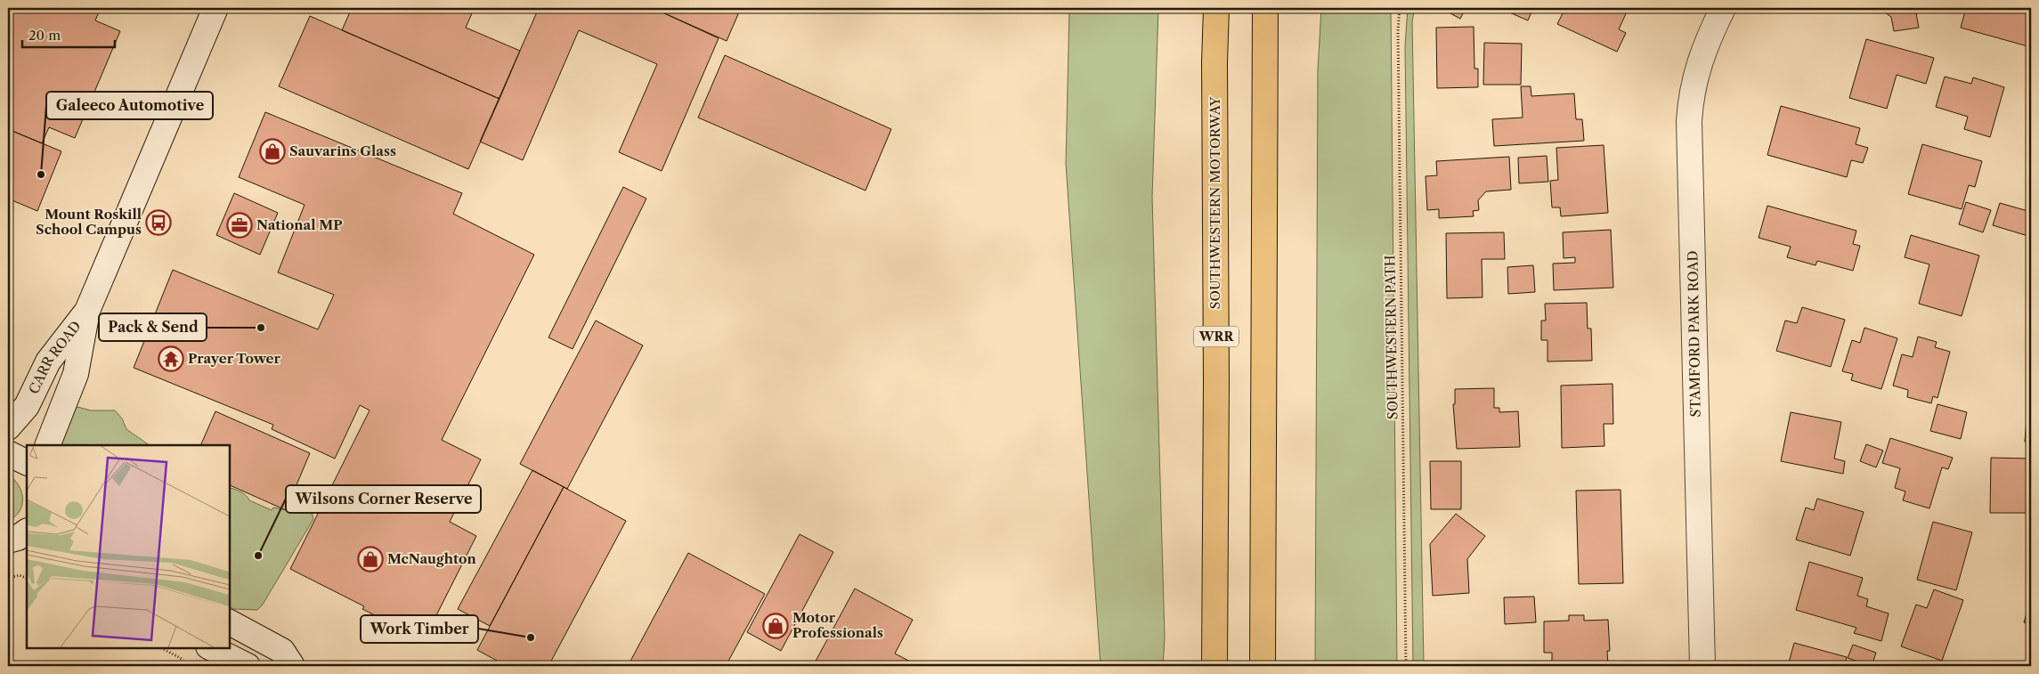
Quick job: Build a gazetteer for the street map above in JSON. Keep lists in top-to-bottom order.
{
  "streets": {
    "highway": ["SOUTHWESTERN MOTORWAY", "WRR"],
    "main road": ["STAMFORD PARK ROAD", "CARR ROAD"],
    "path": ["SOUTHWESTERN PATH"]
  },
  "places": {
    "shop": ["Sauvarins Glass", "McNaughton", "Motor Professionals"],
    "other": [
      "Galeeco Automotive",
      "Pack & Send",
      "Wilsons Corner Reserve",
      "Work Timber"
    ],
    "bus stop": ["Mount Roskill School Campus"],
    "office": ["National MP"],
    "temple": ["Prayer Tower"]
  },
  "scale_bar": "20 m"
}
